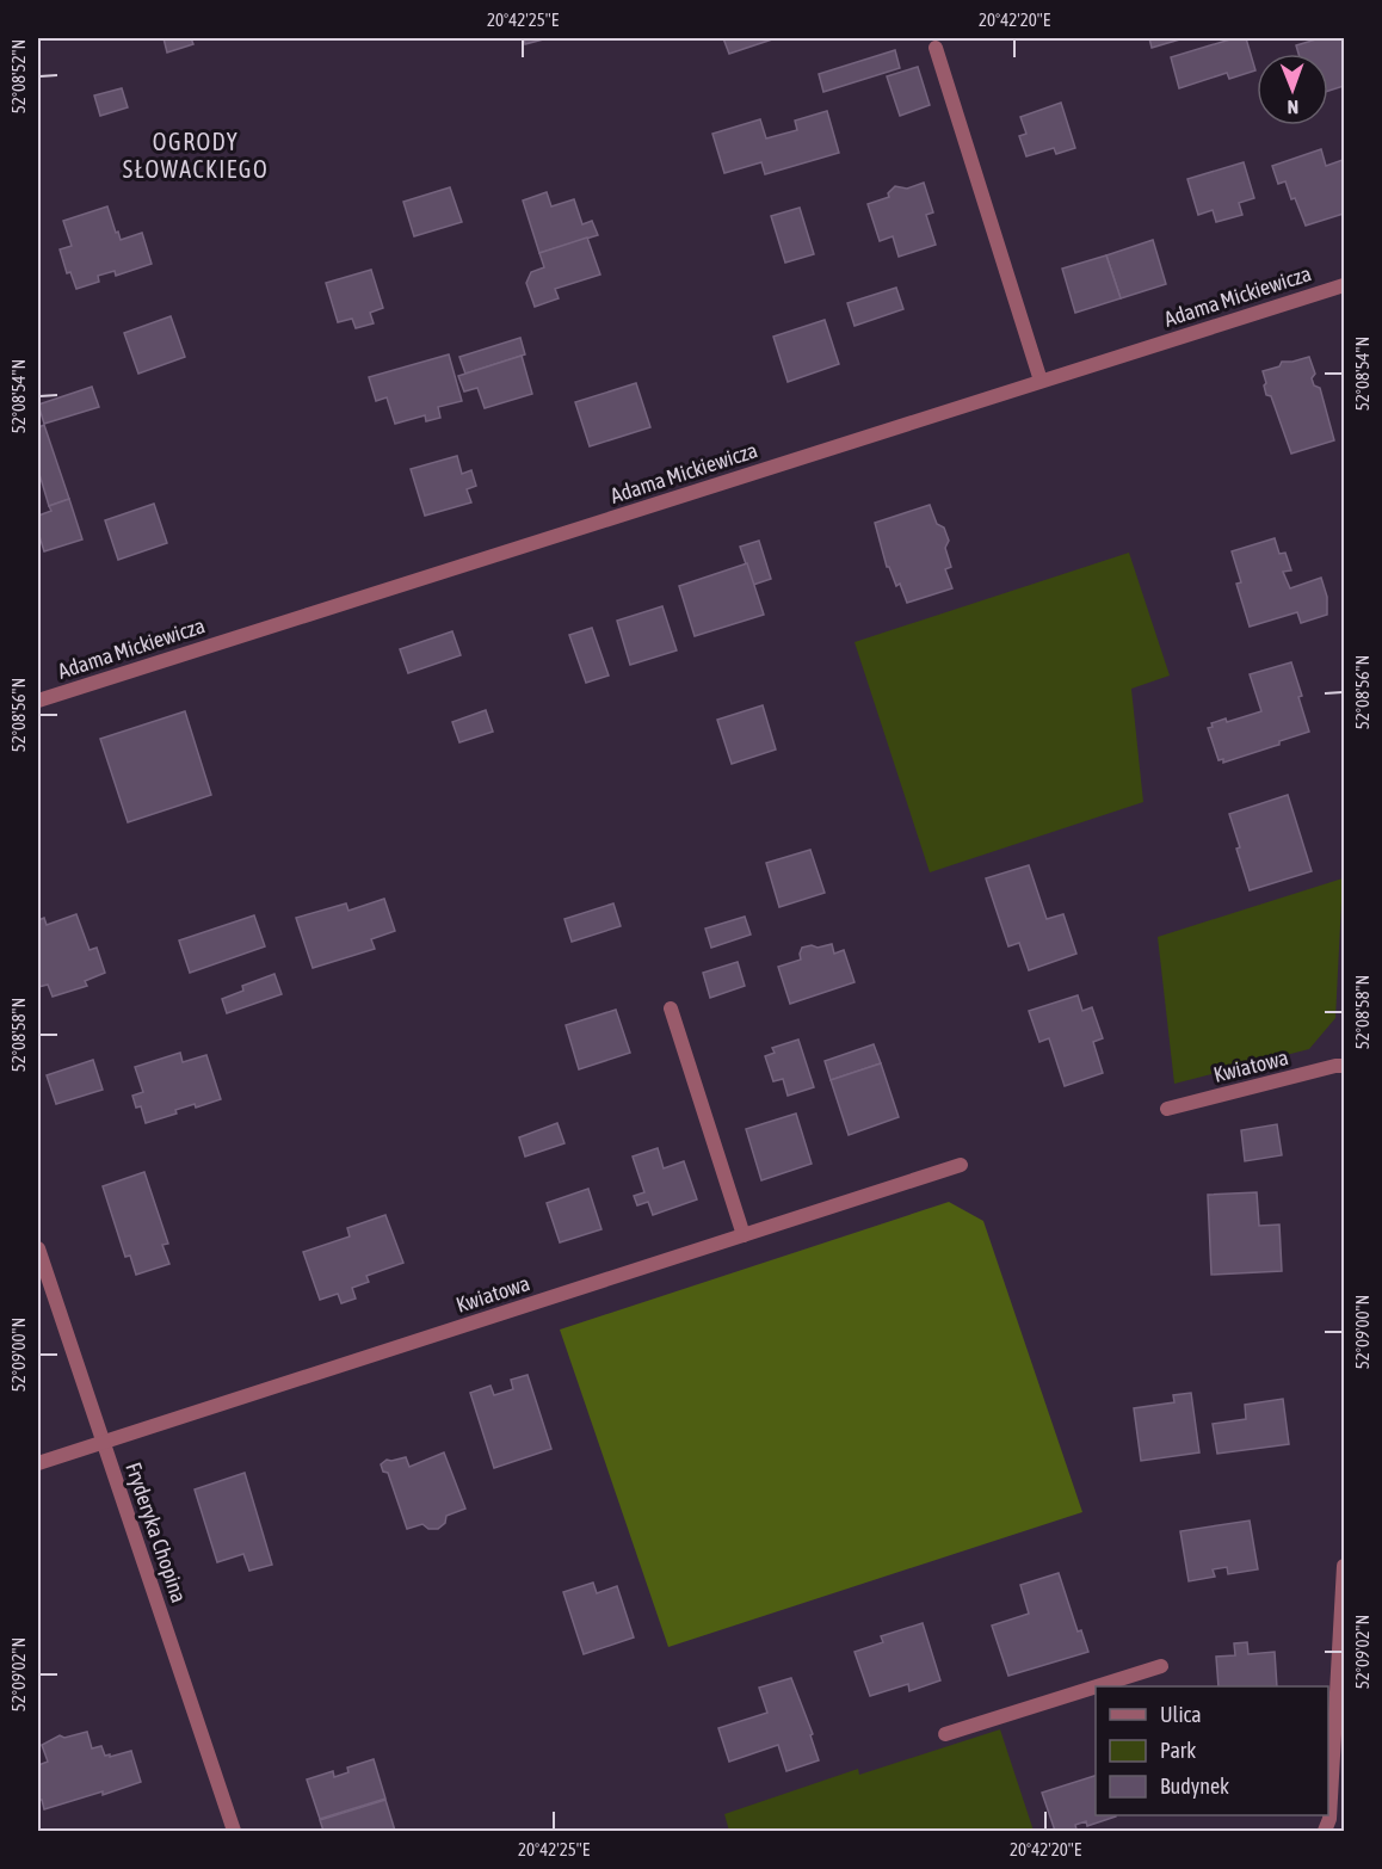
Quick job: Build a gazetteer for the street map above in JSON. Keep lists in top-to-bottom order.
{
  "streets": {
    "street": ["Adama Mickiewicza", "Kwiatowa", "Fryderyka Chopina"]
  },
  "crossings": [
    ["Kwiatowa", "Fryderyka Chopina"]
  ],
  "districts": ["OGRODY SŁOWACKIEGO"],
  "legend": ["Ulica", "Park", "Budynek"],
  "north": "bottom",
  "coordinates": [
    "20°42'25\"E",
    "20°42'20\"E",
    "52°08'52\"N",
    "52°08'54\"N",
    "52°08'56\"N",
    "52°08'58\"N",
    "52°09'00\"N",
    "52°09'02\"N"
  ]
}
